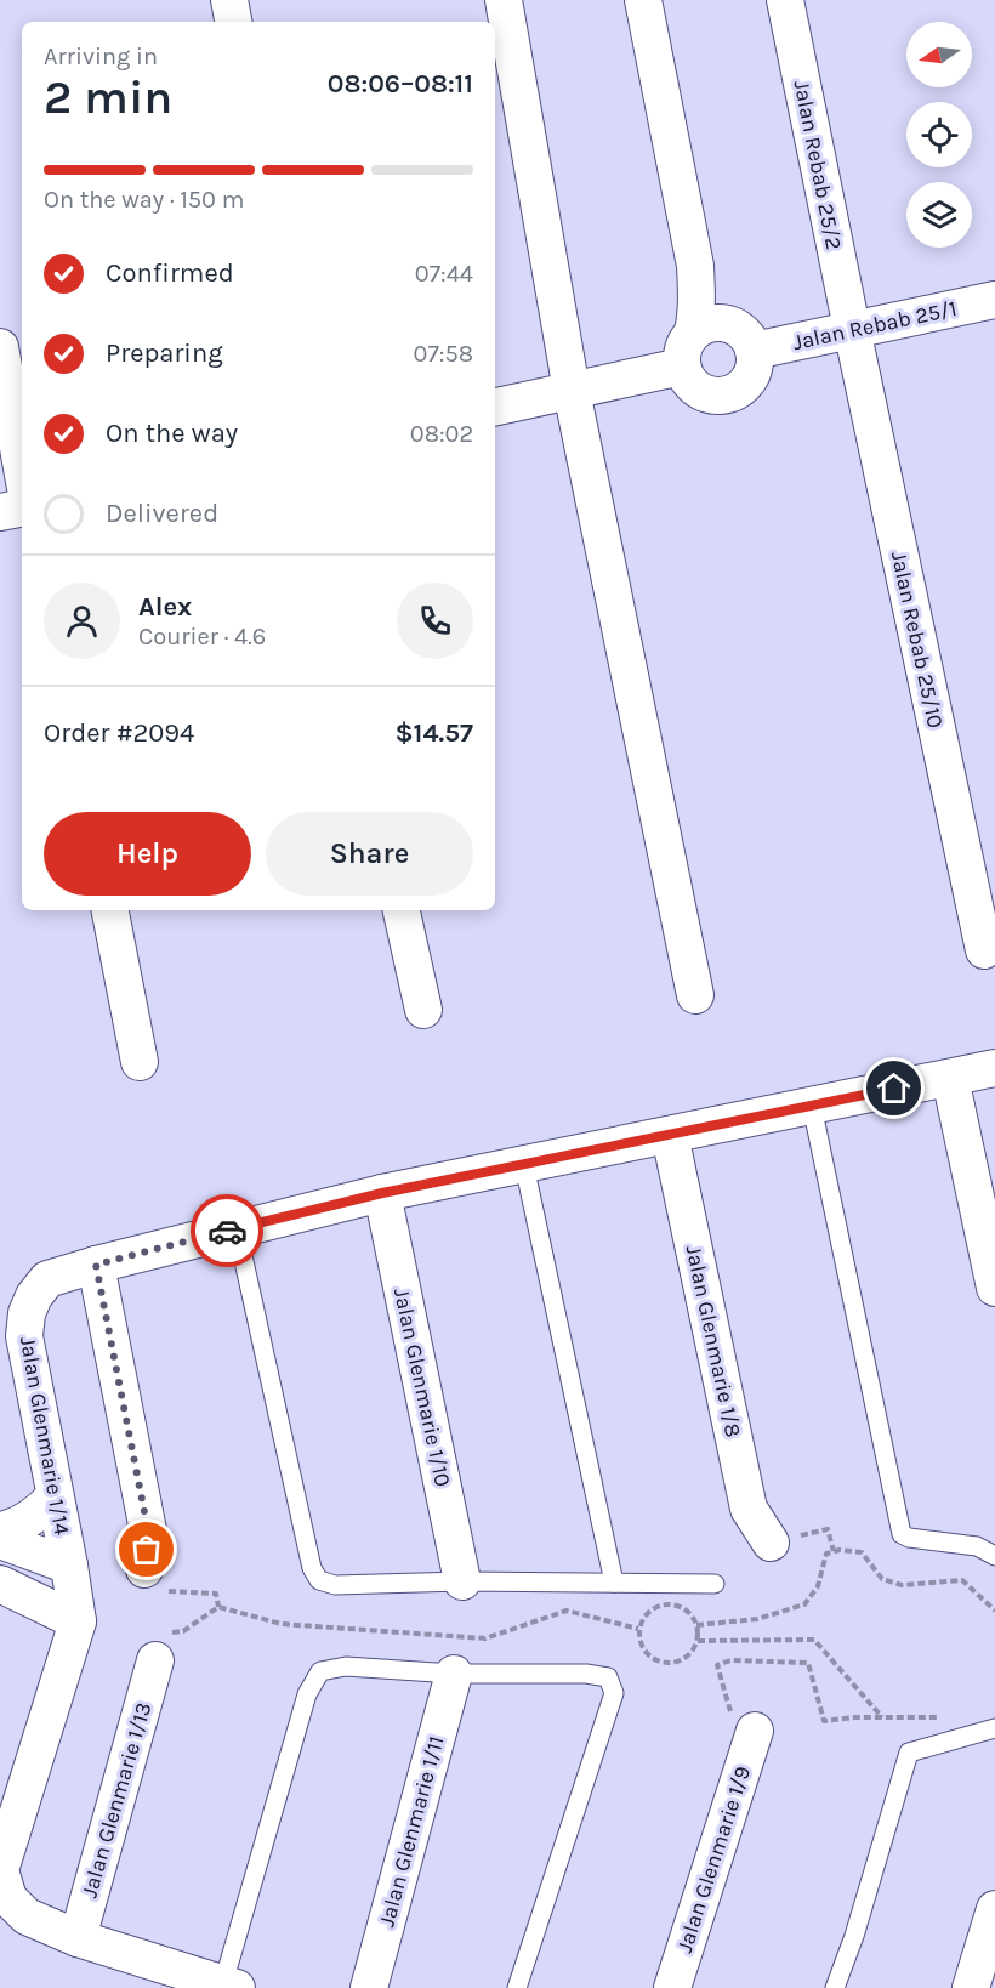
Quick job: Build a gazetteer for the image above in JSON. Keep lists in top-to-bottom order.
{
  "streets": {
    "street": [
      "Jalan Rebab 25/2",
      "Jalan Rebab 25/1",
      "Jalan Rebab 25/10",
      "Jalan Glenmarie 1/8",
      "Jalan Glenmarie 1/10",
      "Jalan Glenmarie 1/14",
      "Jalan Glenmarie 1/13",
      "Jalan Glenmarie 1/11",
      "Jalan Glenmarie 1/9"
    ]
  },
  "crossings": [
    ["Jalan Rebab 25/2", "Jalan Rebab 25/1"],
    ["Jalan Rebab 25/2", "Jalan Rebab 25/10"],
    ["Jalan Rebab 25/1", "Jalan Rebab 25/10"],
    ["Jalan Glenmarie 1/8", "Jalan Glenmarie 1/14"],
    ["Jalan Glenmarie 1/10", "Jalan Glenmarie 1/14"]
  ],
  "north": "left",
  "page": {
    "heading": ["2 min", "Arriving in", "08:06–08:11"],
    "panel": [
      "Alex",
      "Courier · 4.6",
      "Order #2094",
      "$14.57"
    ],
    "bar": "On the way · 150 m",
    "list": [
      ["Confirmed", "07:44"],
      ["Preparing", "07:58"],
      ["On the way", "08:02"],
      "Delivered"
    ],
    "buttons": ["Help", "Share"]
  }
}
